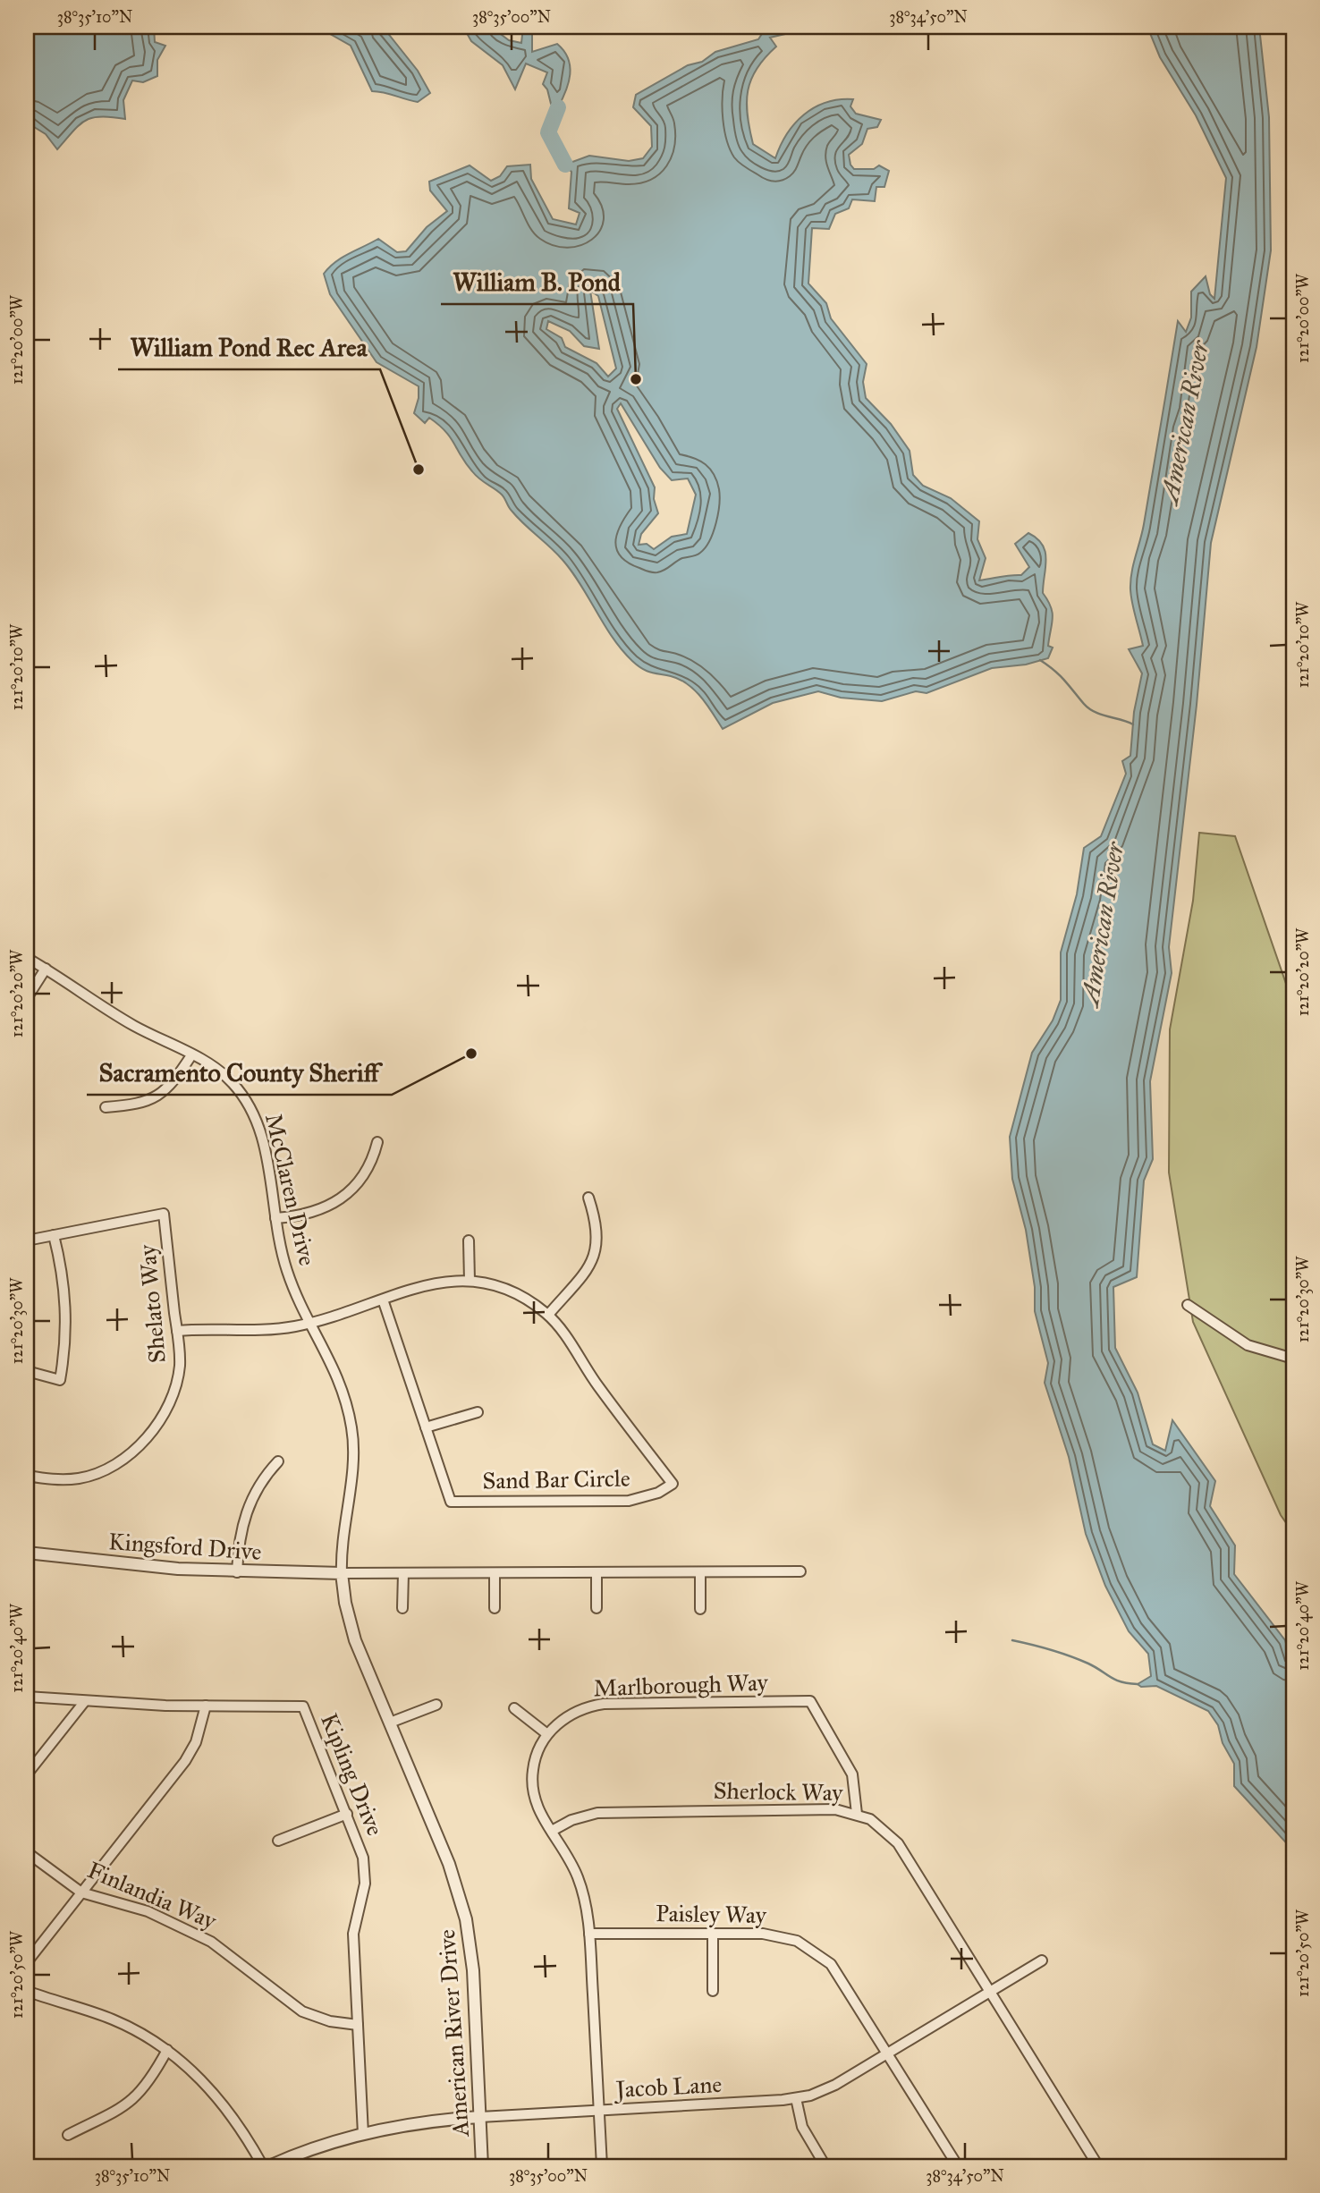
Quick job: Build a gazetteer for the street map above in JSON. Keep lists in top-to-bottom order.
{
  "streets": {
    "street": [
      "McClaren Drive",
      "Shelato Way",
      "Sand Bar Circle",
      "Kingsford Drive",
      "Marlborough Way",
      "Kipling Drive",
      "Sherlock Way",
      "Finlandia Way",
      "Paisley Way",
      "American River Drive",
      "Jacob Lane"
    ]
  },
  "crossings": [
    ["McClaren Drive", "American River Drive"],
    ["Kingsford Drive", "American River Drive"],
    ["Marlborough Way", "Sherlock Way"],
    ["Marlborough Way", "Paisley Way"],
    ["Marlborough Way", "Jacob Lane"],
    ["Kipling Drive", "Finlandia Way"],
    ["Kipling Drive", "Jacob Lane"],
    ["Sherlock Way", "Jacob Lane"],
    ["Paisley Way", "Jacob Lane"],
    ["American River Drive", "Jacob Lane"]
  ],
  "water": ["American River"],
  "places": ["William B. Pond", "William Pond Rec Area", "Sacramento County Sheriff"],
  "coordinates": [
    "38°35'10\"N",
    "38°35'00\"N",
    "38°34'50\"N",
    "121°20'00\"W",
    "121°20'10\"W",
    "121°20'20\"W",
    "121°20'30\"W",
    "121°20'40\"W",
    "121°20'50\"W"
  ]
}
